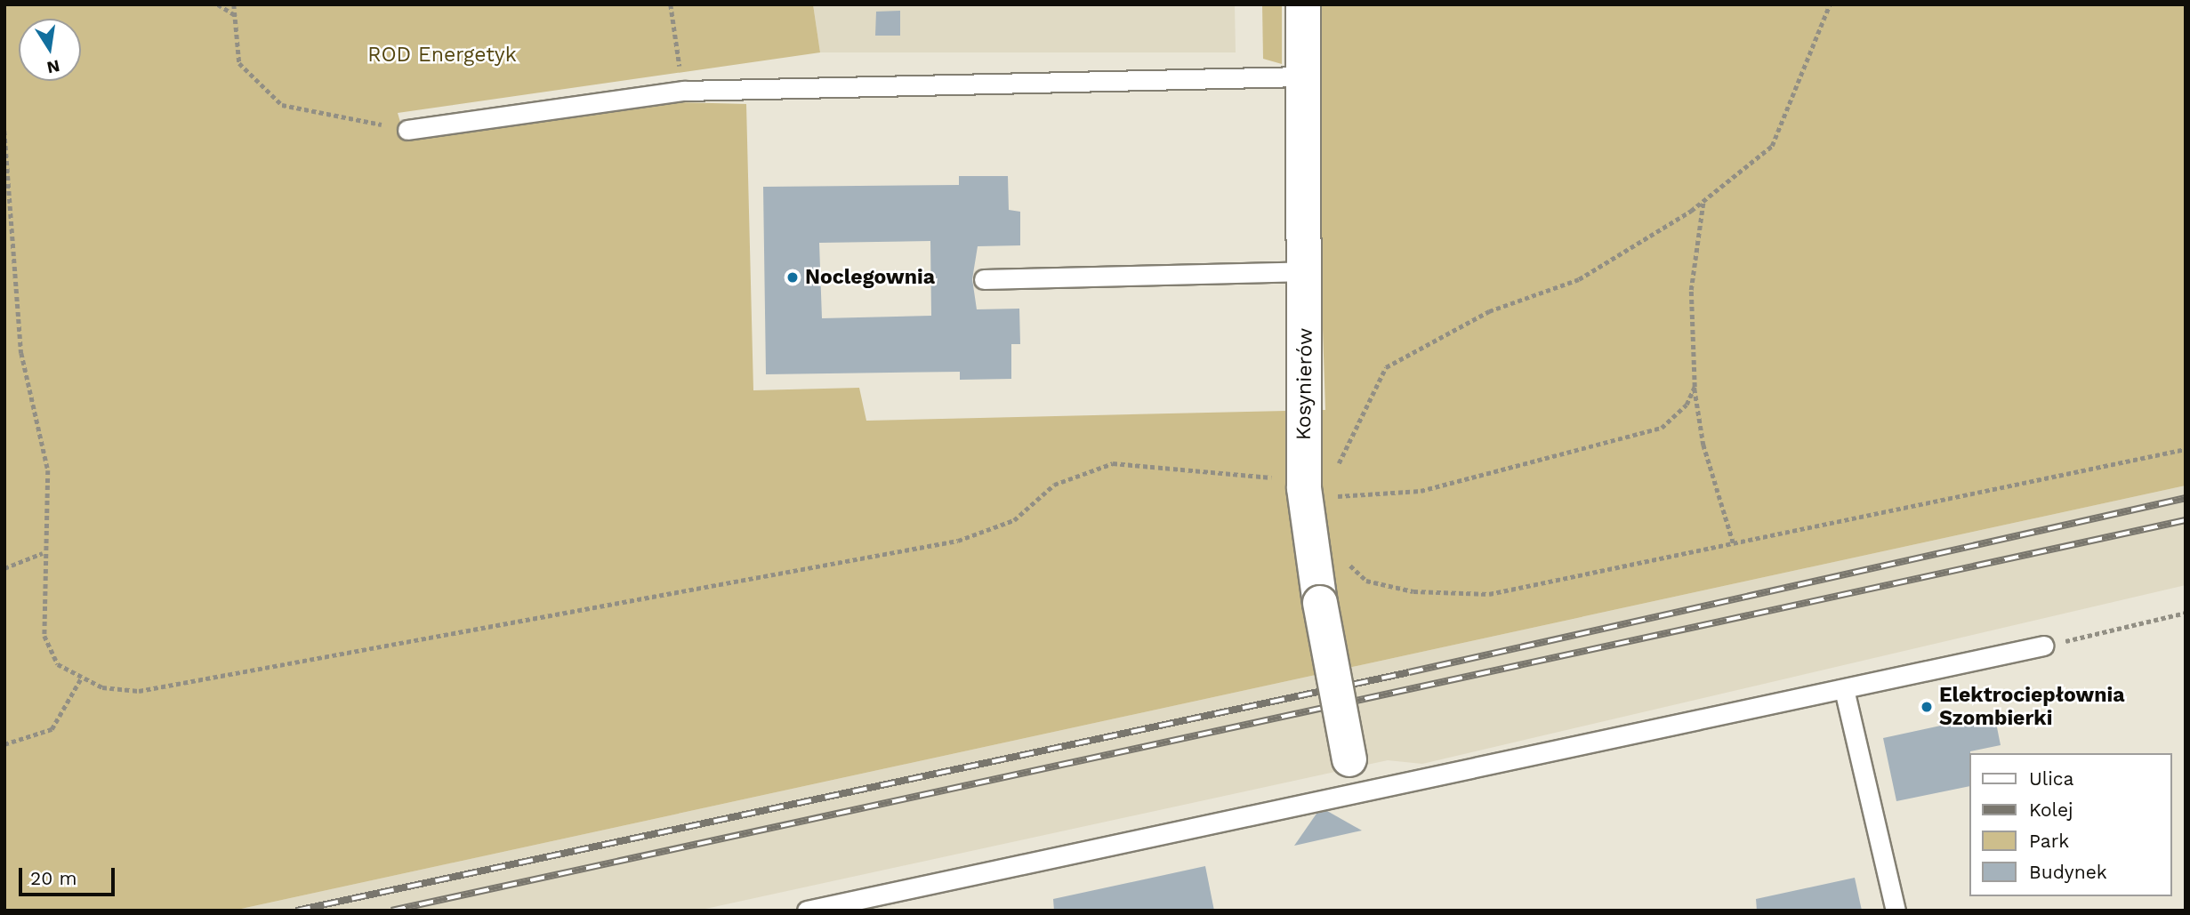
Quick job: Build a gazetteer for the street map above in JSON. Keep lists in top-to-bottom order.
{
  "streets": {
    "street": ["Kosynierów"]
  },
  "parks": ["ROD Energetyk"],
  "places": ["Noclegownia", "Elektrociepłownia Szombierki"],
  "legend": [
    "Ulica",
    "Kolej",
    "Park",
    "Budynek"
  ],
  "scale_bar": "20 m",
  "north": "bottom"
}
